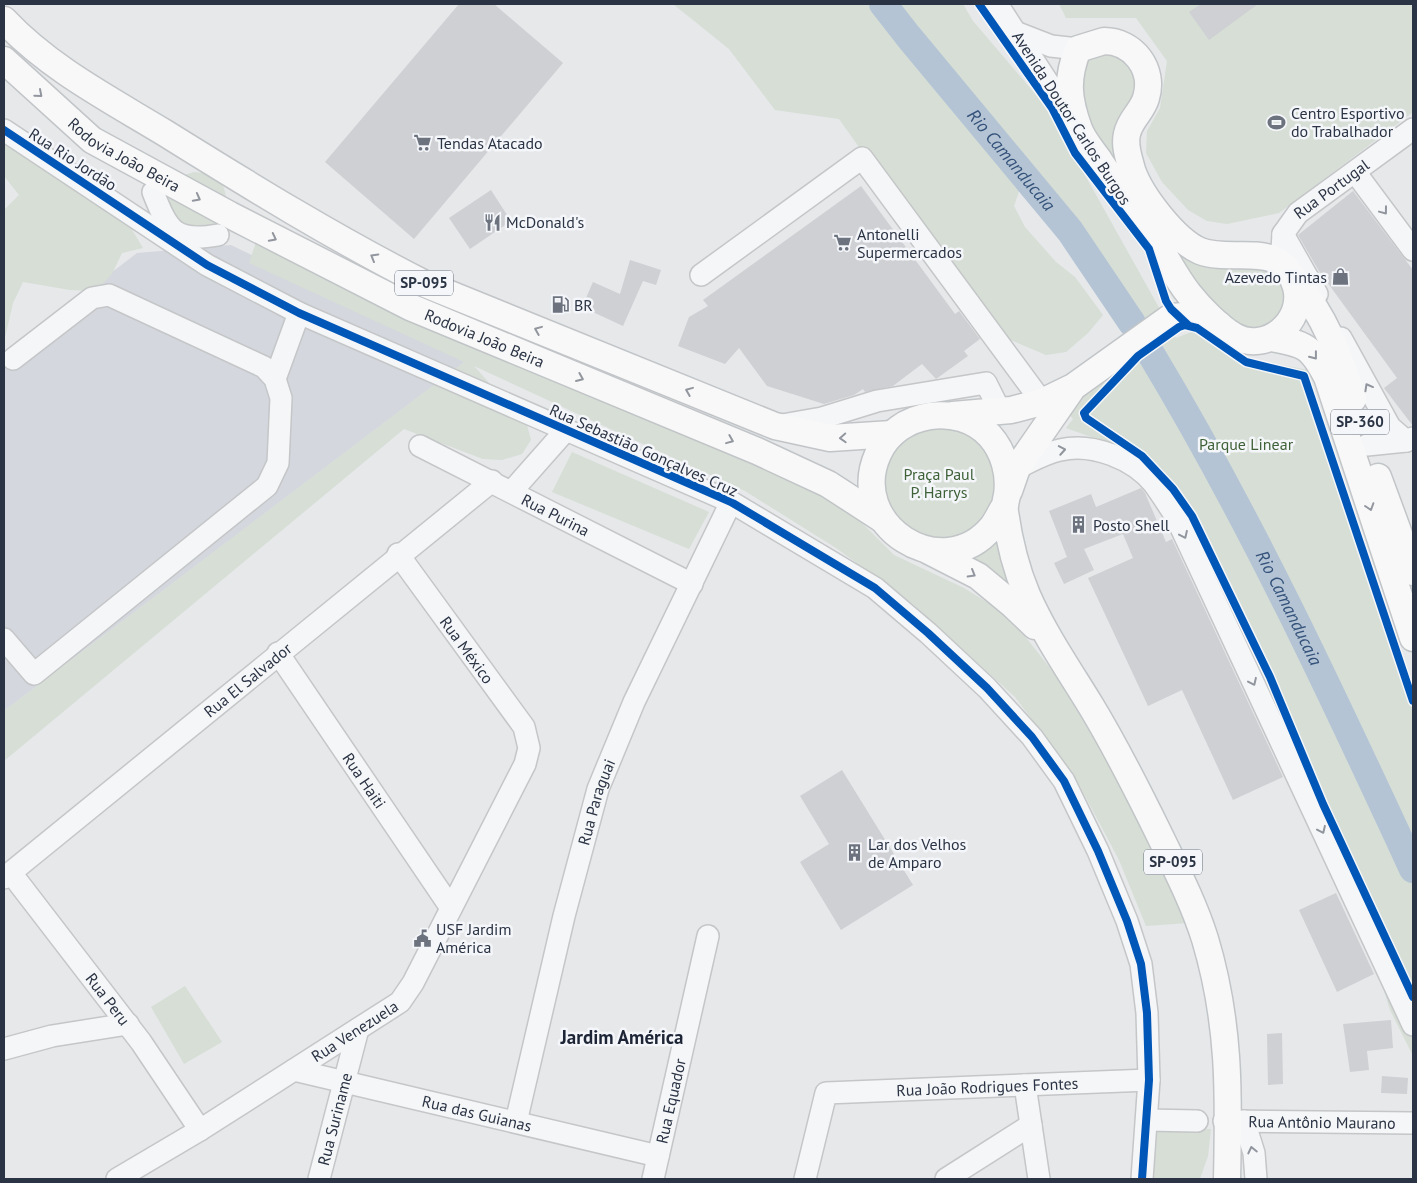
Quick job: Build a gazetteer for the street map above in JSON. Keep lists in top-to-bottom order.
{
  "streets": {
    "main road": [
      "Avenida Doutor Carlos Burgos",
      "Rodovia João Beira",
      "SP-095",
      "SP-360"
    ],
    "street": [
      "Rua Rio Jordão",
      "Rua Portugal",
      "Rua Sebastião Gonçalves Cruz",
      "Rua Purina",
      "Rua México",
      "Rua El Salvador",
      "Rua Haiti",
      "Rua Paraguai",
      "Rua Peru",
      "Rua Venezuela",
      "Rua João Rodrigues Fontes",
      "Rua Equador",
      "Rua das Guianas",
      "Rua Suriname",
      "Rua Antônio Maurano"
    ]
  },
  "crossings": [
    ["Avenida Doutor Carlos Burgos", "Rua Portugal"],
    ["Avenida Doutor Carlos Burgos", "SP-360"],
    ["Rodovia João Beira", "SP-095"],
    ["Rua Rio Jordão", "Rua Sebastião Gonçalves Cruz"],
    ["Rua Portugal", "SP-360"],
    ["SP-095", "Rua Antônio Maurano"],
    ["Rua Sebastião Gonçalves Cruz", "Rua Paraguai"],
    ["Rua Sebastião Gonçalves Cruz", "Rua João Rodrigues Fontes"],
    ["Rua Purina", "Rua El Salvador"],
    ["Rua Purina", "Rua Paraguai"],
    ["Rua México", "Rua El Salvador"],
    ["Rua México", "Rua Venezuela"],
    ["Rua El Salvador", "Rua Haiti"],
    ["Rua El Salvador", "Rua Peru"],
    ["Rua Haiti", "Rua Venezuela"],
    ["Rua Paraguai", "Rua das Guianas"],
    ["Rua Peru", "Rua Venezuela"],
    ["Rua Venezuela", "Rua das Guianas"],
    ["Rua Venezuela", "Rua Suriname"],
    ["Rua Equador", "Rua das Guianas"],
    ["Rua das Guianas", "Rua Suriname"]
  ],
  "districts": ["Jardim América"],
  "water": ["Rio Camanducaia"],
  "parks": ["Parque Linear", "Praça Paul P. Harrys"],
  "places": {
    "sports": ["Centro Esportivo do Trabalhador"],
    "supermarket": ["Tendas Atacado", "Antonelli Supermercados"],
    "restaurant": ["McDonald's"],
    "shop": ["Azevedo Tintas"],
    "fuel station": ["BR"],
    "building": ["Posto Shell", "Lar dos Velhos de Amparo"],
    "public building": ["USF Jardim América"]
  }
}
